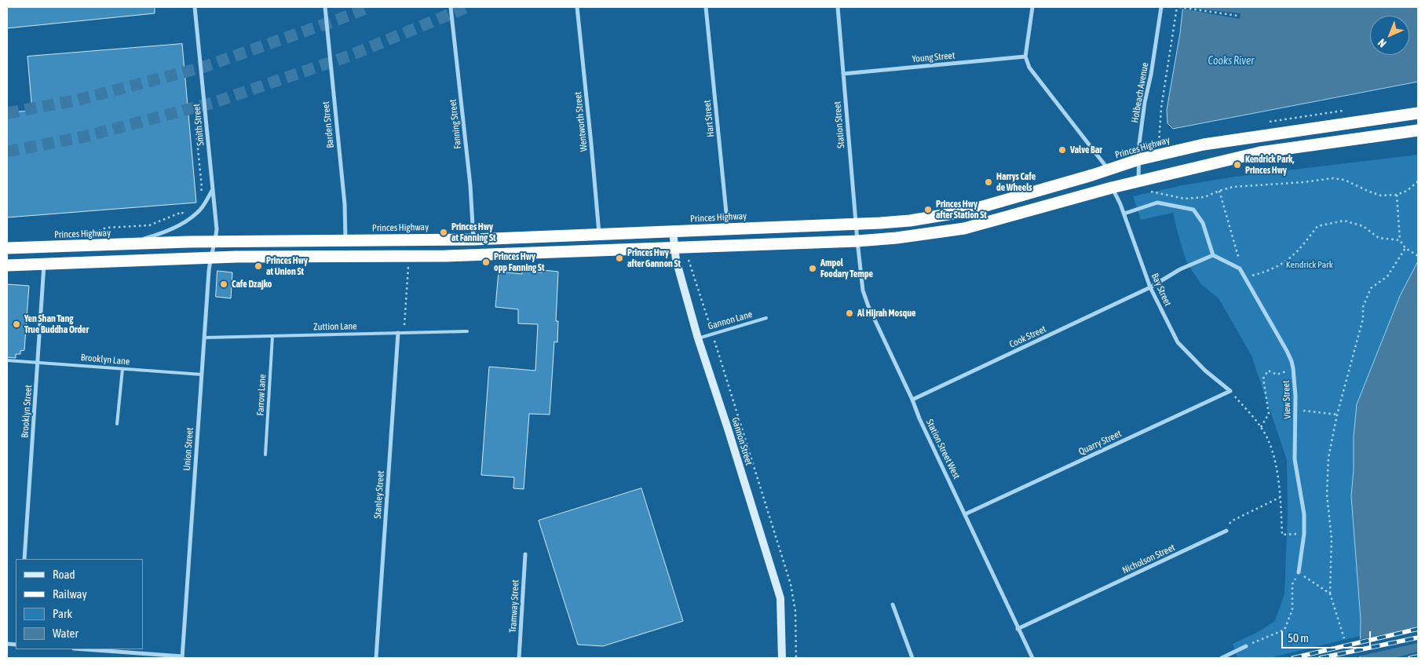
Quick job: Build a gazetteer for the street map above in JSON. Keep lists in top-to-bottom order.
{
  "streets": {
    "highway": ["Princes Highway"],
    "street": [
      "Young Street",
      "Holbeach Avenue",
      "Hart Street",
      "Wentworth Street",
      "Fanning Street",
      "Smith Street",
      "Barden Street",
      "Station Street",
      "Bay Street",
      "Cook Street",
      "View Street",
      "Brooklyn Street",
      "Gannon Street",
      "Quarry Street",
      "Union Street",
      "Station Street West",
      "Stanley Street",
      "Nicholson Street",
      "Tramway Street"
    ],
    "lane": [
      "Gannon Lane",
      "Zuttion Lane",
      "Brooklyn Lane",
      "Farrow Lane"
    ]
  },
  "crossings": [
    ["Young Street", "Station Street"],
    ["Holbeach Avenue", "Princes Highway"],
    ["Hart Street", "Princes Highway"],
    ["Wentworth Street", "Princes Highway"],
    ["Fanning Street", "Princes Highway"],
    ["Smith Street", "Princes Highway"],
    ["Smith Street", "Union Street"],
    ["Barden Street", "Princes Highway"],
    ["Station Street", "Princes Highway"],
    ["Station Street", "Station Street West"],
    ["Princes Highway", "Gannon Street"],
    ["Princes Highway", "Union Street"],
    ["Bay Street", "Cook Street"],
    ["Bay Street", "Quarry Street"],
    ["Gannon Lane", "Gannon Street"],
    ["Zuttion Lane", "Farrow Lane"],
    ["Zuttion Lane", "Union Street"],
    ["Zuttion Lane", "Stanley Street"],
    ["Cook Street", "Station Street West"],
    ["Brooklyn Lane", "Brooklyn Street"],
    ["Brooklyn Lane", "Union Street"],
    ["Quarry Street", "Station Street West"],
    ["Station Street West", "Nicholson Street"]
  ],
  "water": ["Cooks River"],
  "parks": ["Kendrick Park"],
  "places": [
    "Valve Bar",
    "Kendrick Park, Princes Hwy",
    "Harrys Cafe de Wheels",
    "Princes Hwy after Station St",
    "Princes Hwy at Fanning St",
    "Princes Hwy after Gannon St",
    "Princes Hwy opp Fanning St",
    "Princes Hwy at Union St",
    "Ampol Foodary Tempe",
    "Cafe Dzajko",
    "Al Hijrah Mosque",
    "Yen Shan Tang True Buddha Order"
  ],
  "legend": [
    "Road",
    "Railway",
    "Park",
    "Water"
  ],
  "scale_bar": "50 m",
  "north": "bottom left"
}
